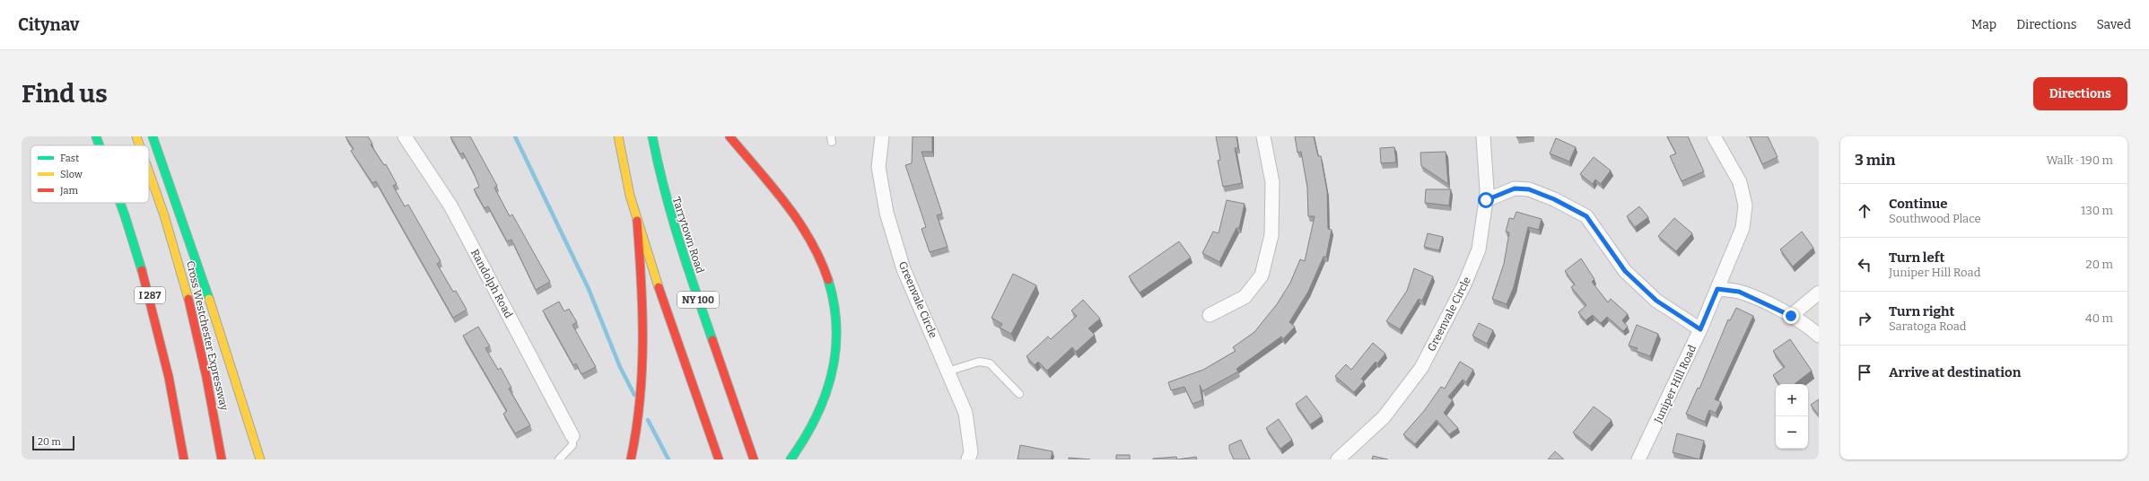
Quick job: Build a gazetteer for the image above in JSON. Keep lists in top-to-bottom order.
{
  "streets": {
    "main road": [
      "Tarrytown Road",
      "I 287",
      "NY 100",
      "Cross Westchester Expressway"
    ],
    "street": ["Randolph Road", "Greenvale Circle", "Juniper Hill Road"]
  },
  "legend": ["Fast", "Slow", "Jam"],
  "scale_bar": "20 m",
  "page": {
    "header": "Citynav",
    "nav": ["Map", "Directions", "Saved"],
    "buttons": "Directions",
    "title": "Find us",
    "heading": ["3 min", "Walk · 190 m"],
    "list": [
      ["Continue", "Southwood Place", "130 m"],
      ["Turn left", "Juniper Hill Road", "20 m"],
      ["Turn right", "Saratoga Road", "40 m"],
      "Arrive at destination"
    ],
    "map_buttons": ["+", "−"],
    "scale": "20 m"
  }
}
